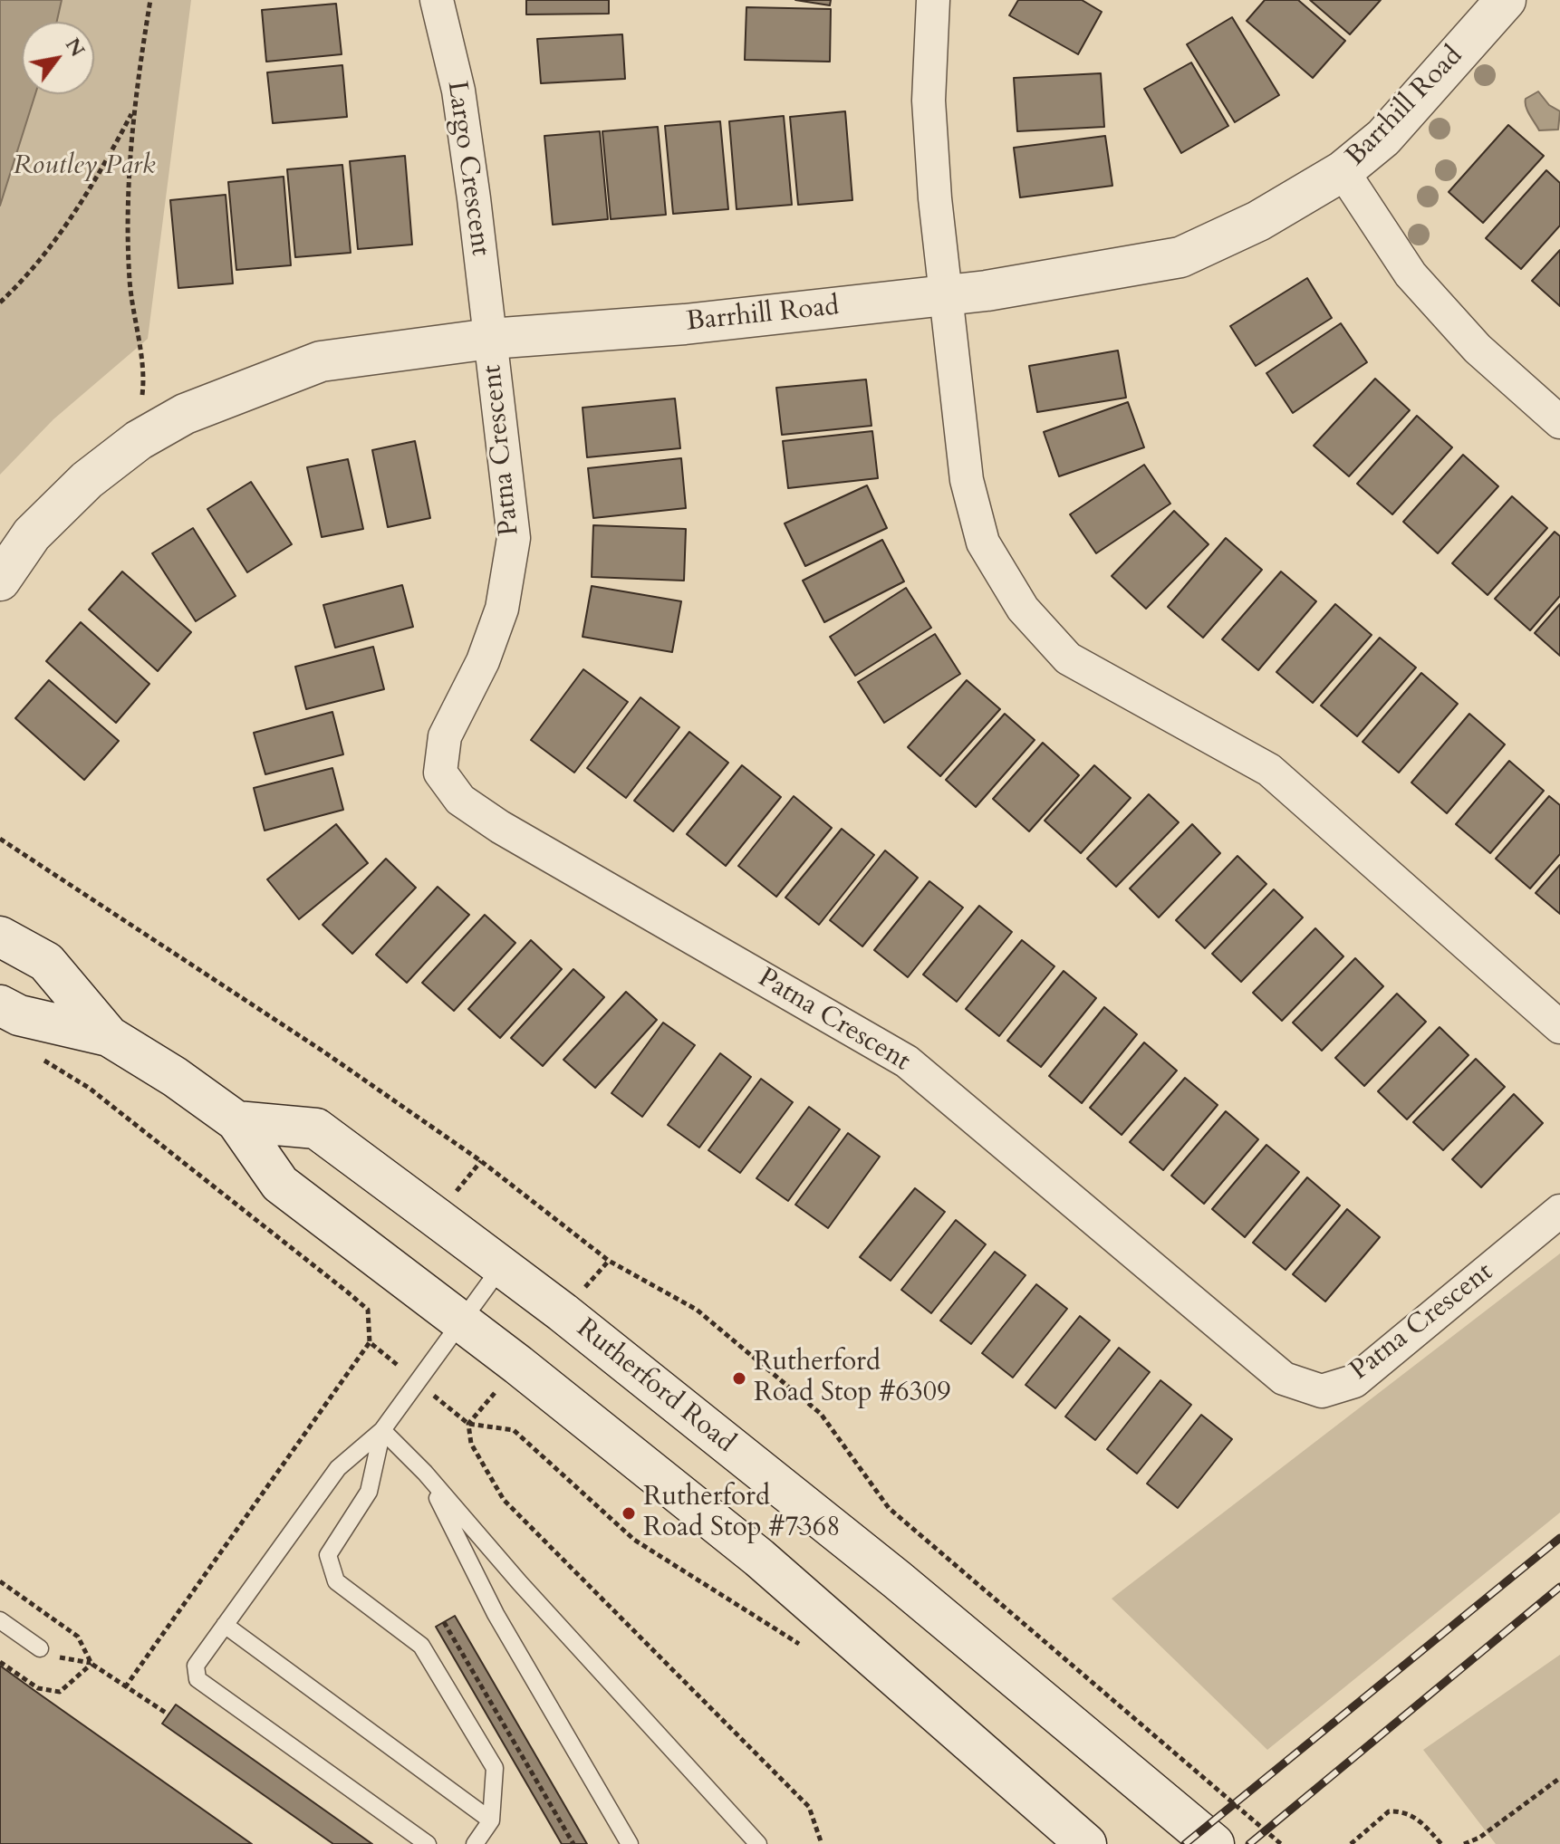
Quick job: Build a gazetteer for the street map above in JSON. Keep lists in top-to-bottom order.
{
  "streets": {
    "main road": ["Barrhill Road", "Rutherford Road"],
    "street": ["Largo Crescent", "Patna Crescent"]
  },
  "crossings": [
    ["Barrhill Road", "Largo Crescent"],
    ["Barrhill Road", "Patna Crescent"],
    ["Largo Crescent", "Patna Crescent"]
  ],
  "parks": ["Routley Park"],
  "places": ["Rutherford Road Stop #6309", "Rutherford Road Stop #7368"],
  "north": "top right"
}
